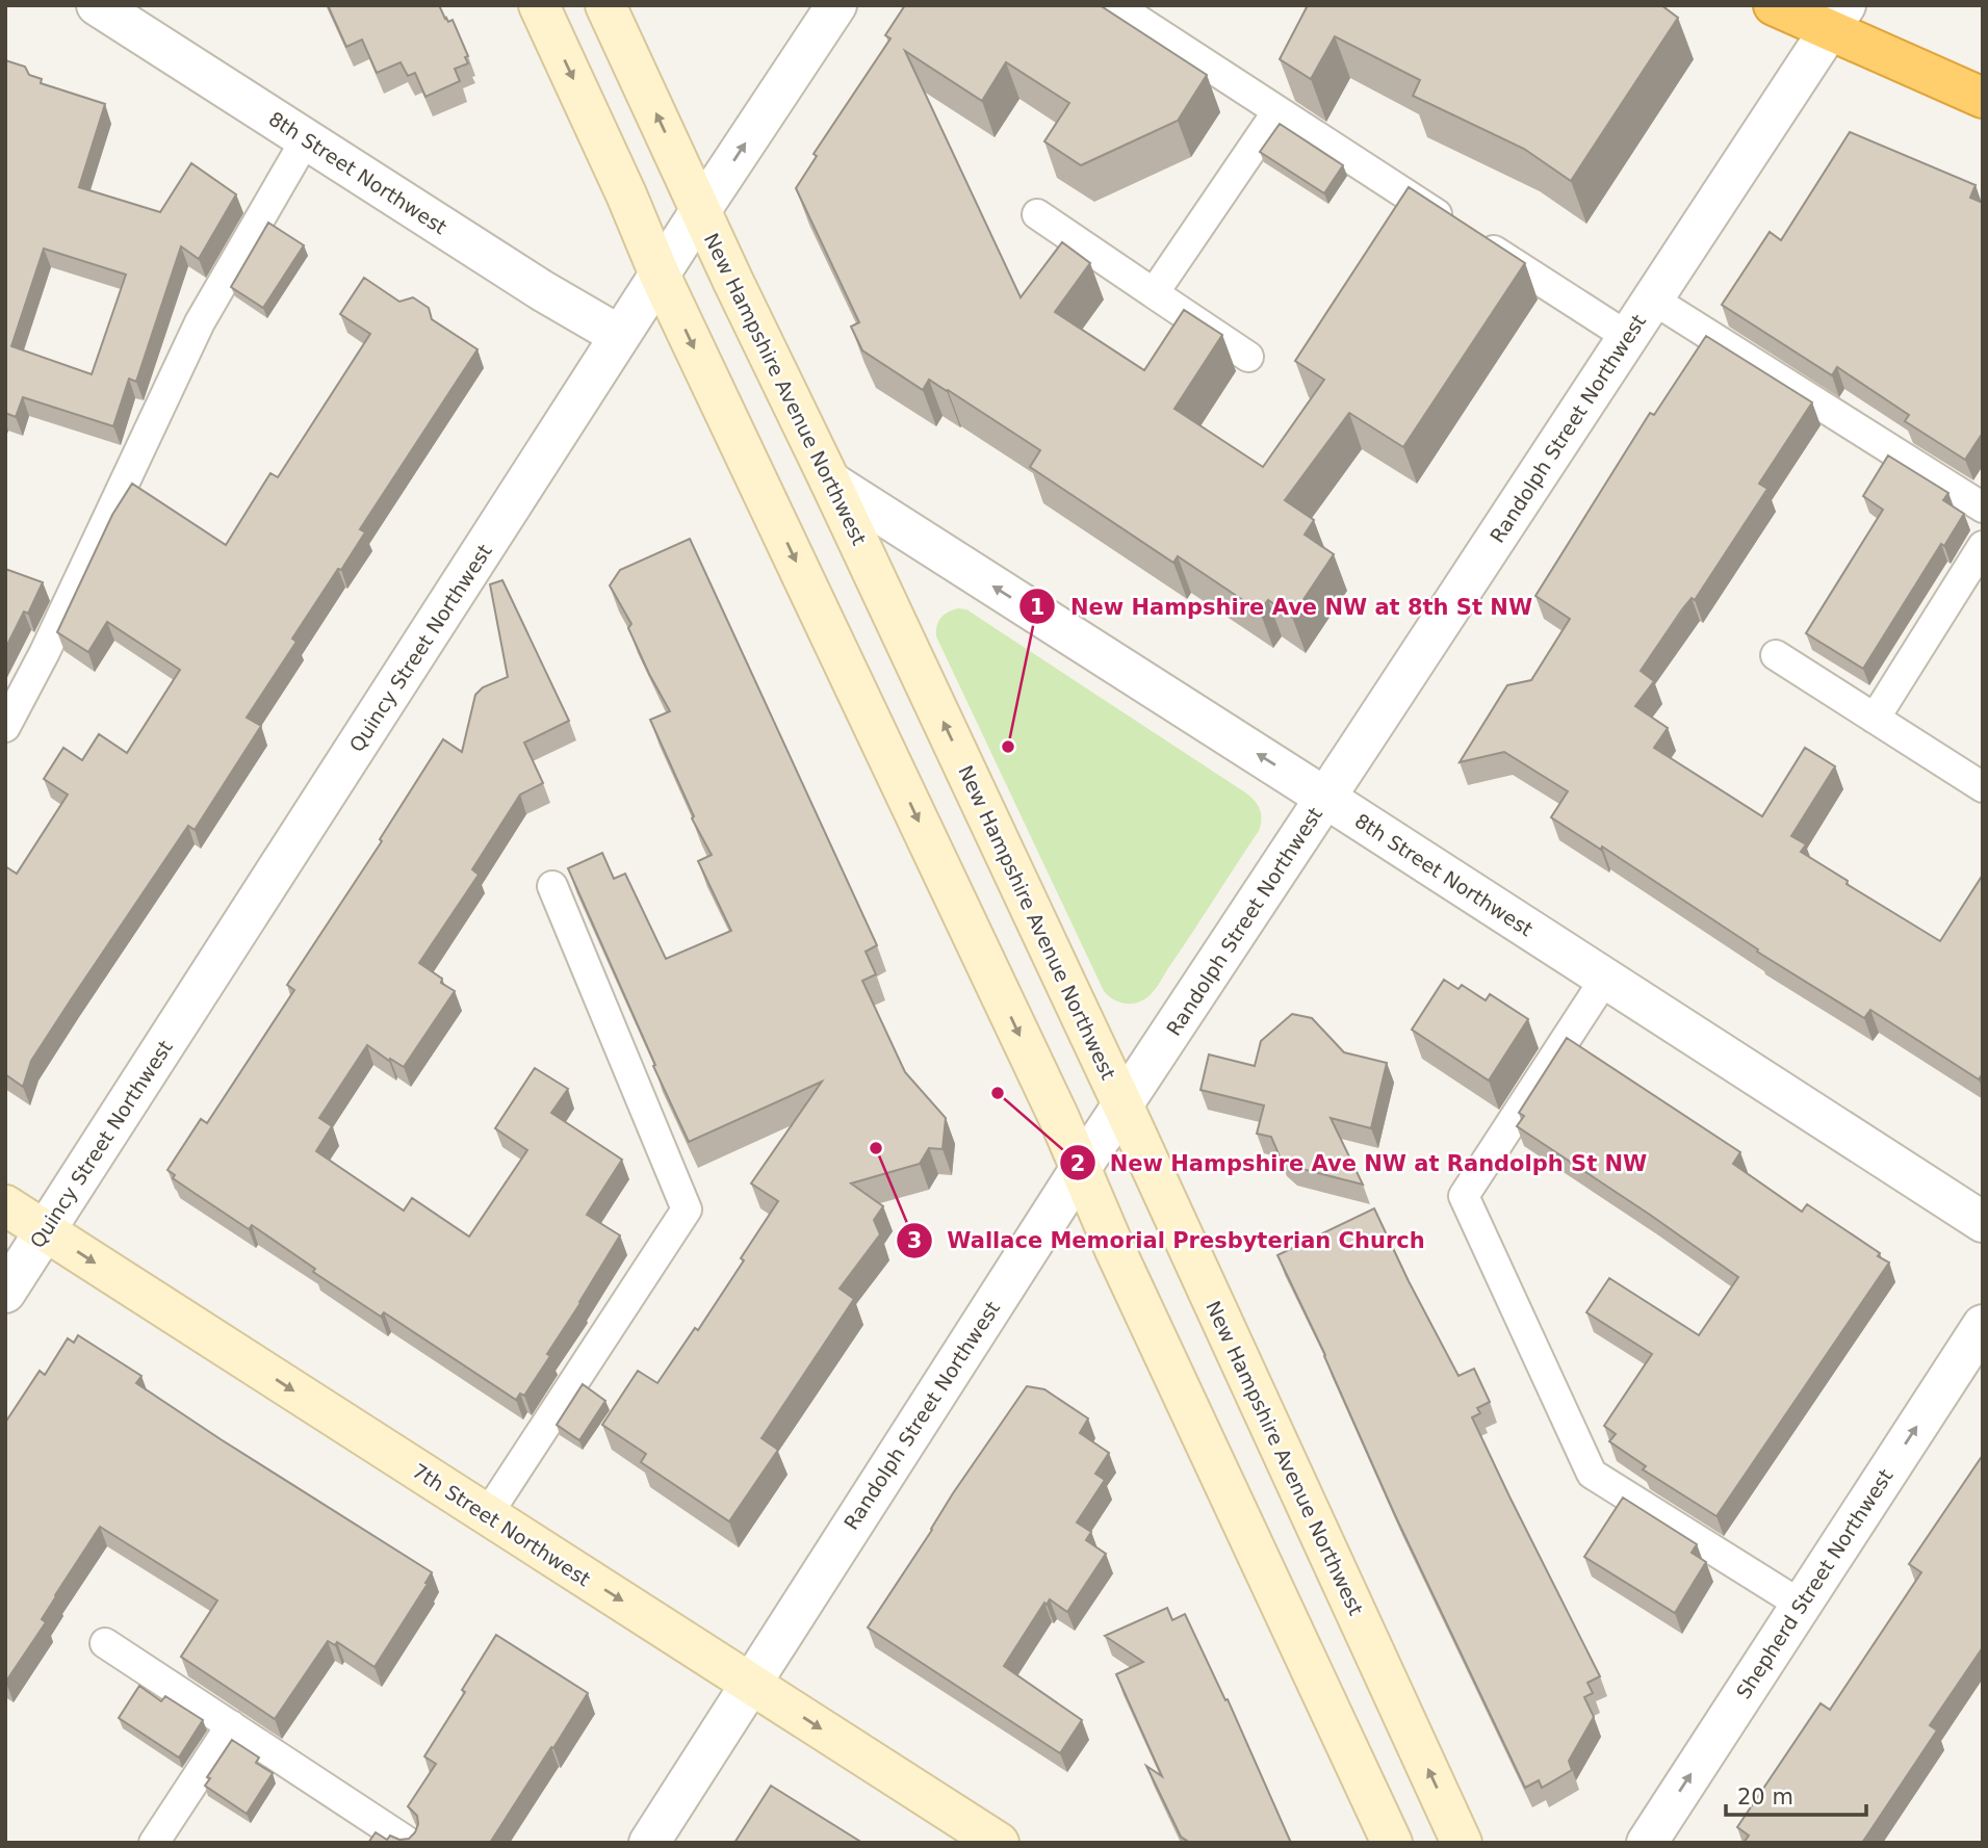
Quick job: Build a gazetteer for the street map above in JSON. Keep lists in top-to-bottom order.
{
  "streets": {
    "main road": ["New Hampshire Avenue Northwest", "7th Street Northwest"],
    "street": [
      "8th Street Northwest",
      "Randolph Street Northwest",
      "Quincy Street Northwest",
      "Shepherd Street Northwest"
    ]
  },
  "crossings": [
    ["8th Street Northwest", "New Hampshire Avenue Northwest"],
    ["8th Street Northwest", "Randolph Street Northwest"],
    ["8th Street Northwest", "Quincy Street Northwest"],
    ["New Hampshire Avenue Northwest", "Randolph Street Northwest"],
    ["New Hampshire Avenue Northwest", "Quincy Street Northwest"],
    ["Randolph Street Northwest", "7th Street Northwest"],
    ["Quincy Street Northwest", "7th Street Northwest"]
  ],
  "one_way": ["7th Street Northwest", "Shepherd Street Northwest"],
  "places": ["New Hampshire Ave NW at 8th St NW", "New Hampshire Ave NW at Randolph St NW", "Wallace Memorial Presbyterian Church"],
  "scale_bar": "20 m"
}
